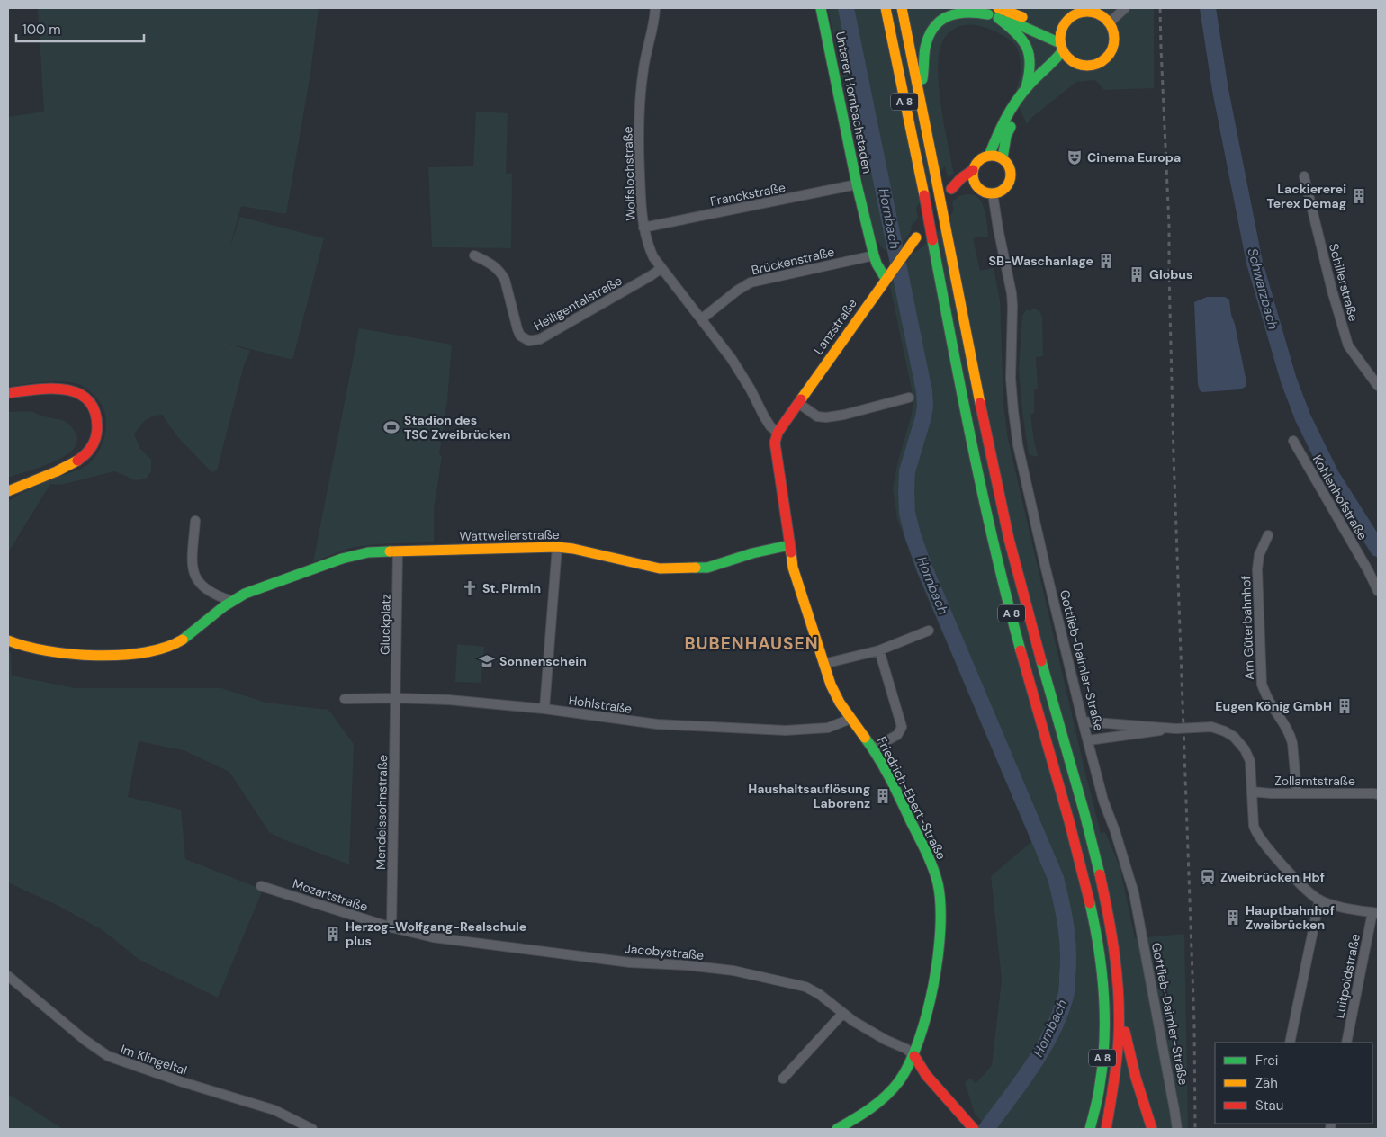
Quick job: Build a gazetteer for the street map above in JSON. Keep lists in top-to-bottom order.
{
  "streets": {
    "main road": [
      "A 8",
      "Unterer Hornbachstaden",
      "Lanzstraße",
      "Wattweilerstraße",
      "Friedrich-Ebert-Straße"
    ],
    "street": [
      "Wolfslochstraße",
      "Franckstraße",
      "Brückenstraße",
      "Schillerstraße",
      "Heiligentalstraße",
      "Kohlenhofstraße",
      "Gluckplatz",
      "Am Güterbahnhof",
      "Gottlieb-Daimler-Straße",
      "Hohlstraße",
      "Zollamtstraße",
      "Mendelssohnstraße",
      "Mozartstraße",
      "Jacobystraße",
      "Luitpoldstraße",
      "Im Klingeltal"
    ]
  },
  "crossings": [
    ["Unterer Hornbachstaden", "Franckstraße"],
    ["Unterer Hornbachstaden", "Brückenstraße"],
    ["Unterer Hornbachstaden", "Lanzstraße"],
    ["Wolfslochstraße", "Franckstraße"],
    ["Wolfslochstraße", "Brückenstraße"],
    ["Wolfslochstraße", "Heiligentalstraße"],
    ["Wolfslochstraße", "Lanzstraße"],
    ["Wolfslochstraße", "Friedrich-Ebert-Straße"],
    ["Lanzstraße", "Friedrich-Ebert-Straße"],
    ["Wattweilerstraße", "Gluckplatz"],
    ["Wattweilerstraße", "Friedrich-Ebert-Straße"],
    ["Gluckplatz", "Hohlstraße"],
    ["Gluckplatz", "Mendelssohnstraße"],
    ["Am Güterbahnhof", "Zollamtstraße"],
    ["Hohlstraße", "Friedrich-Ebert-Straße"],
    ["Hohlstraße", "Mendelssohnstraße"],
    ["Friedrich-Ebert-Straße", "Jacobystraße"],
    ["Mendelssohnstraße", "Mozartstraße"],
    ["Mendelssohnstraße", "Jacobystraße"],
    ["Mozartstraße", "Jacobystraße"]
  ],
  "districts": ["BUBENHAUSEN"],
  "water": ["Hornbach", "Schwarzbach"],
  "places": {
    "theatre": ["Cinema Europa"],
    "building": [
      "Lackiererei Terex Demag",
      "SB-Waschanlage",
      "Globus",
      "Eugen König GmbH",
      "Haushaltsauflösung Laborenz",
      "Hauptbahnhof Zweibrücken",
      "Herzog-Wolfgang-Realschule plus"
    ],
    "sports": ["Stadion des TSC Zweibrücken"],
    "church": ["St. Pirmin"],
    "school or university": ["Sonnenschein"],
    "station": ["Zweibrücken Hbf"]
  },
  "legend": ["Frei", "Zäh", "Stau"],
  "scale_bar": "100 m"
}
